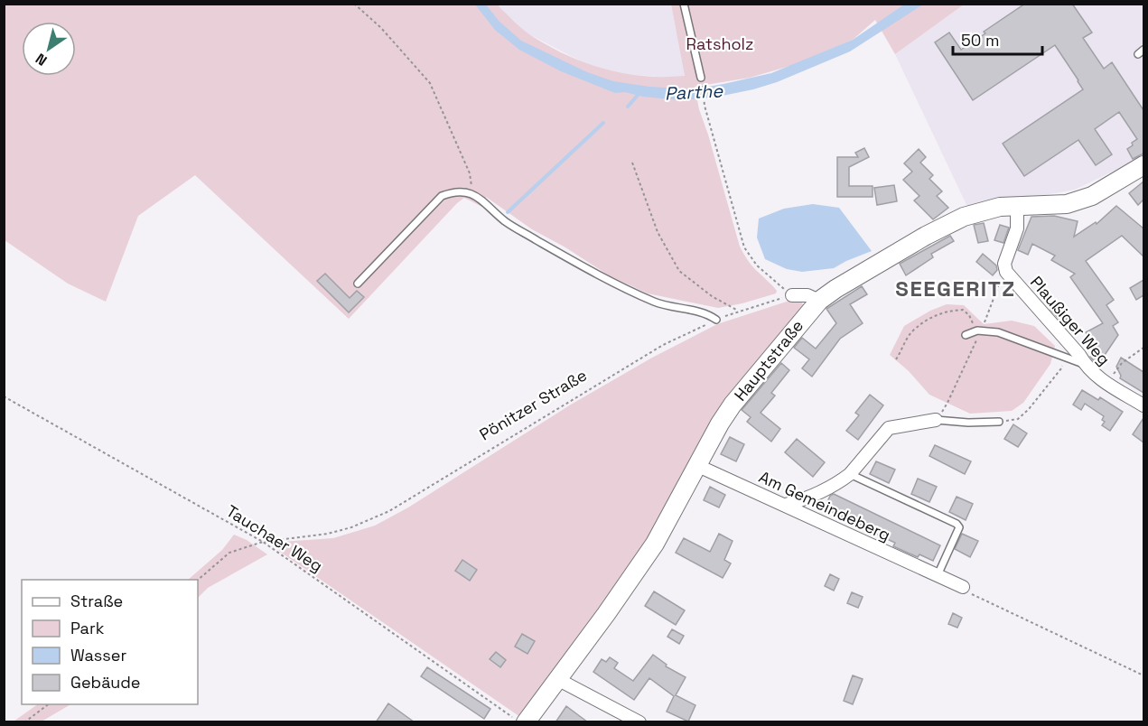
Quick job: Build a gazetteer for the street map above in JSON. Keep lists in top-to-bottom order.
{
  "streets": {
    "street": ["Plaußiger Weg", "Hauptstraße", "Am Gemeindeberg"],
    "path": ["Pönitzer Straße", "Tauchaer Weg"]
  },
  "crossings": [
    ["Plaußiger Weg", "Hauptstraße"],
    ["Hauptstraße", "Am Gemeindeberg"],
    ["Pönitzer Straße", "Tauchaer Weg"]
  ],
  "districts": ["SEEGERITZ"],
  "water": ["Parthe"],
  "parks": ["Ratsholz"],
  "legend": [
    "Straße",
    "Park",
    "Wasser",
    "Gebäude"
  ],
  "scale_bar": "50 m",
  "north": "bottom left"
}
